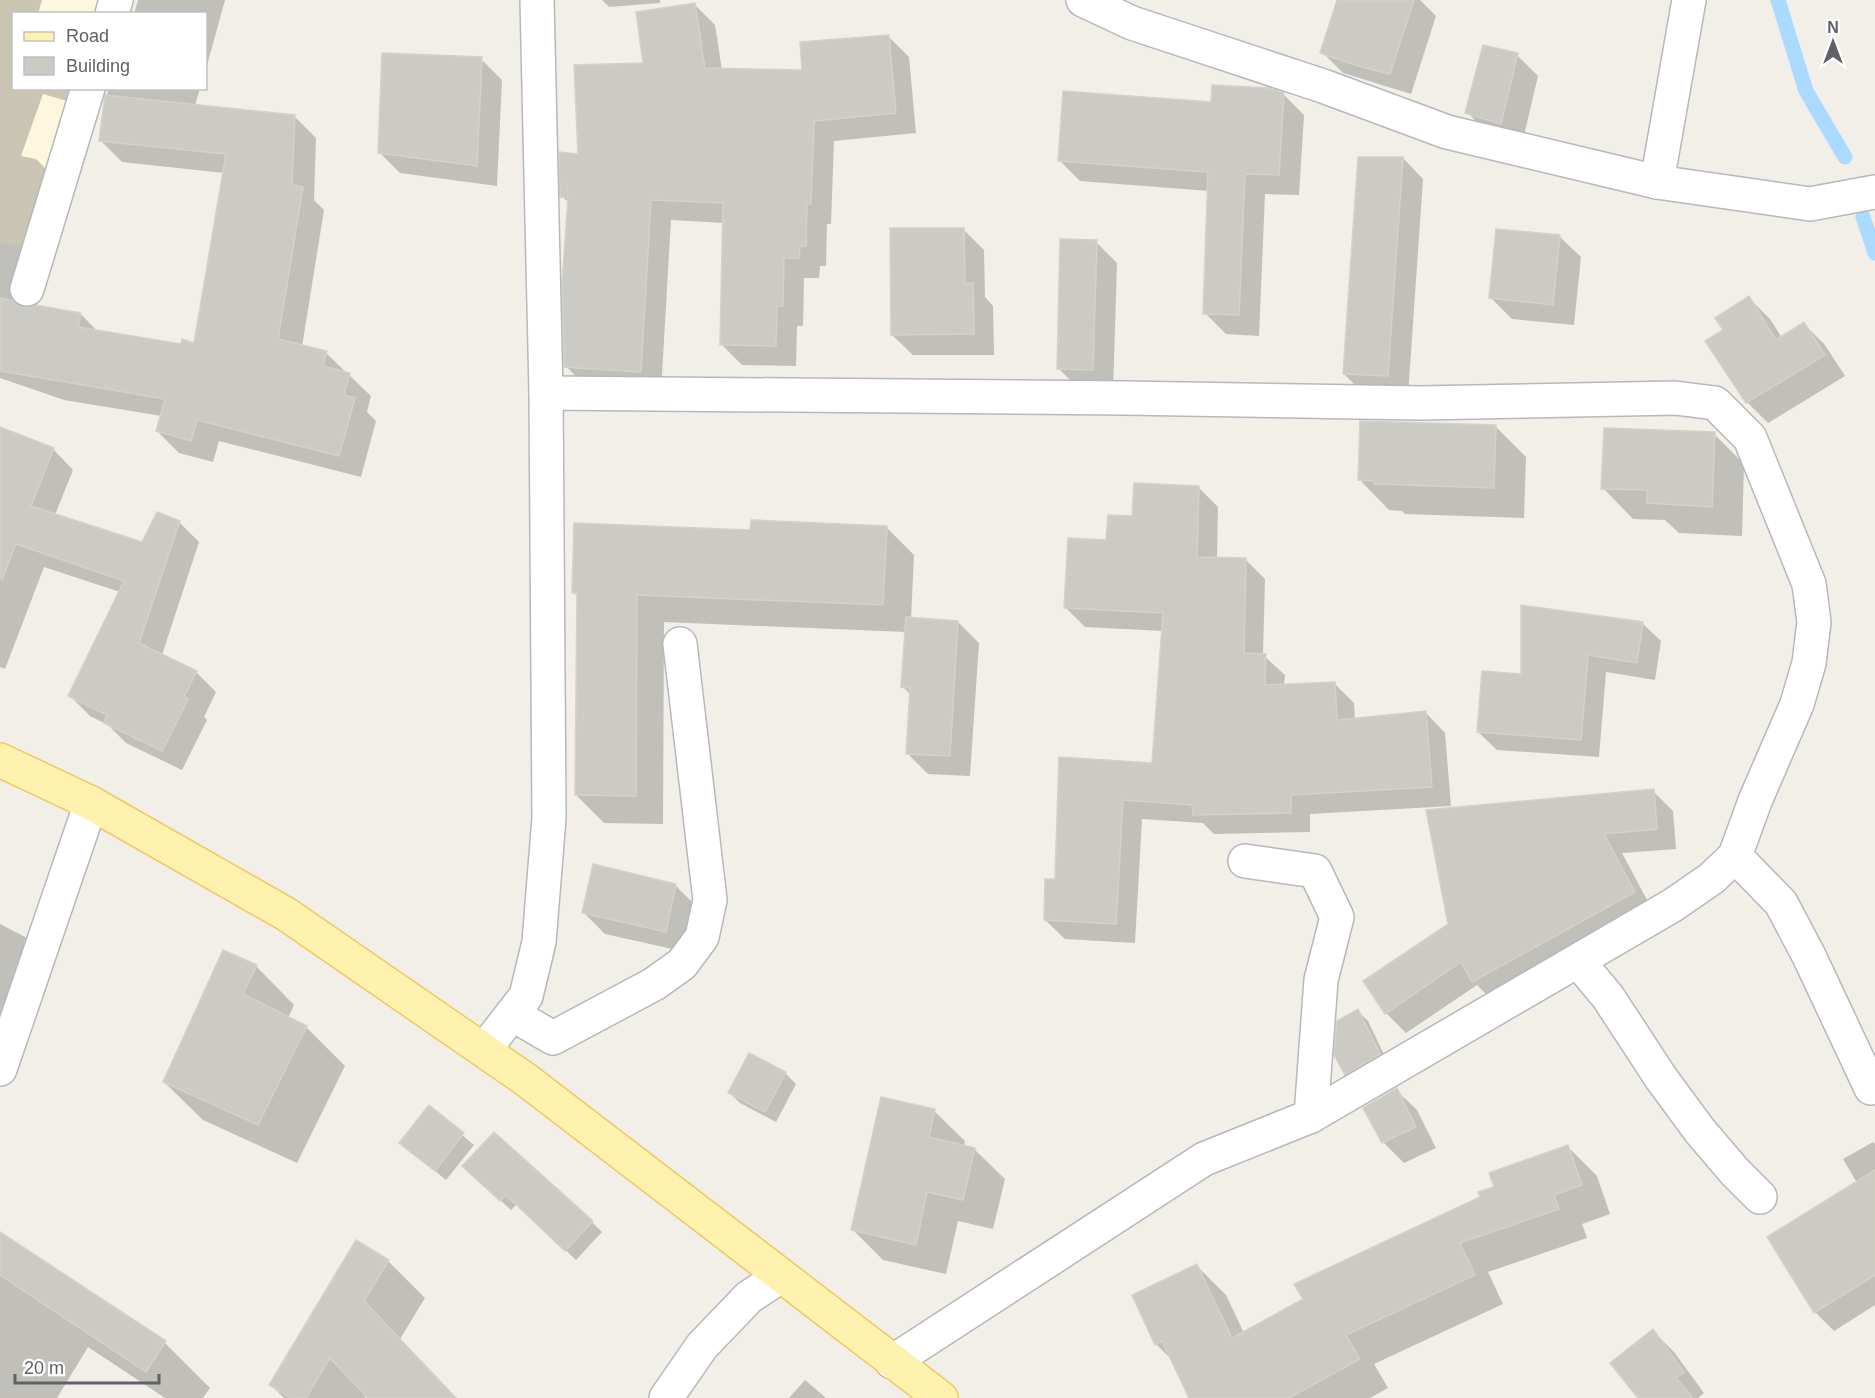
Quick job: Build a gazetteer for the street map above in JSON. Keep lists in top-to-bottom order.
{
  "legend": ["Road", "Building"],
  "scale_bar": "20 m",
  "north": "top"
}
